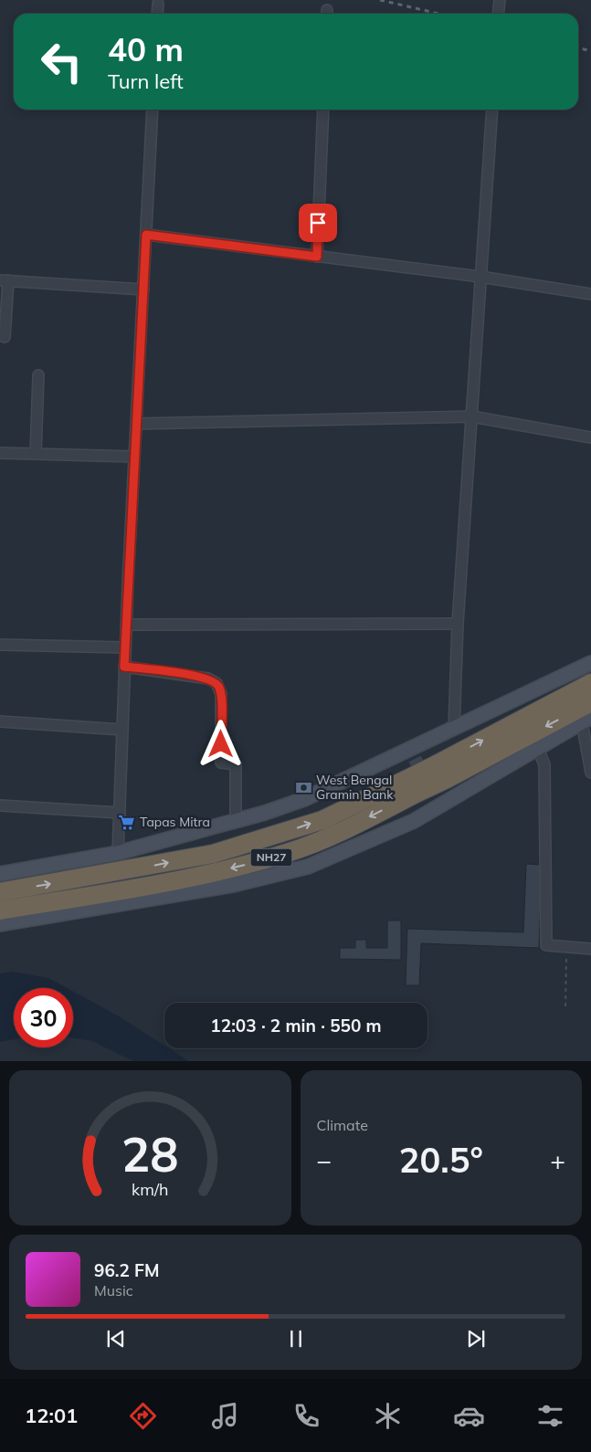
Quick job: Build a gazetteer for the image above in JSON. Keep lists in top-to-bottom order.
{
  "streets": {
    "highway": ["NH27"]
  },
  "places": {
    "bank": ["West Bengal Gramin Bank"],
    "supermarket": ["Tapas Mitra"]
  },
  "page": {
    "turn": ["40 m", "Turn left"],
    "limit": "30",
    "trip": "12:03 · 2 min · 550 m",
    "tile": "Climate",
    "heat": ["−", "20.5°", "+"],
    "song": ["96.2 FM", "Music"],
    "tabs": "12:01",
    "gauge": ["28", "km/h"]
  }
}
